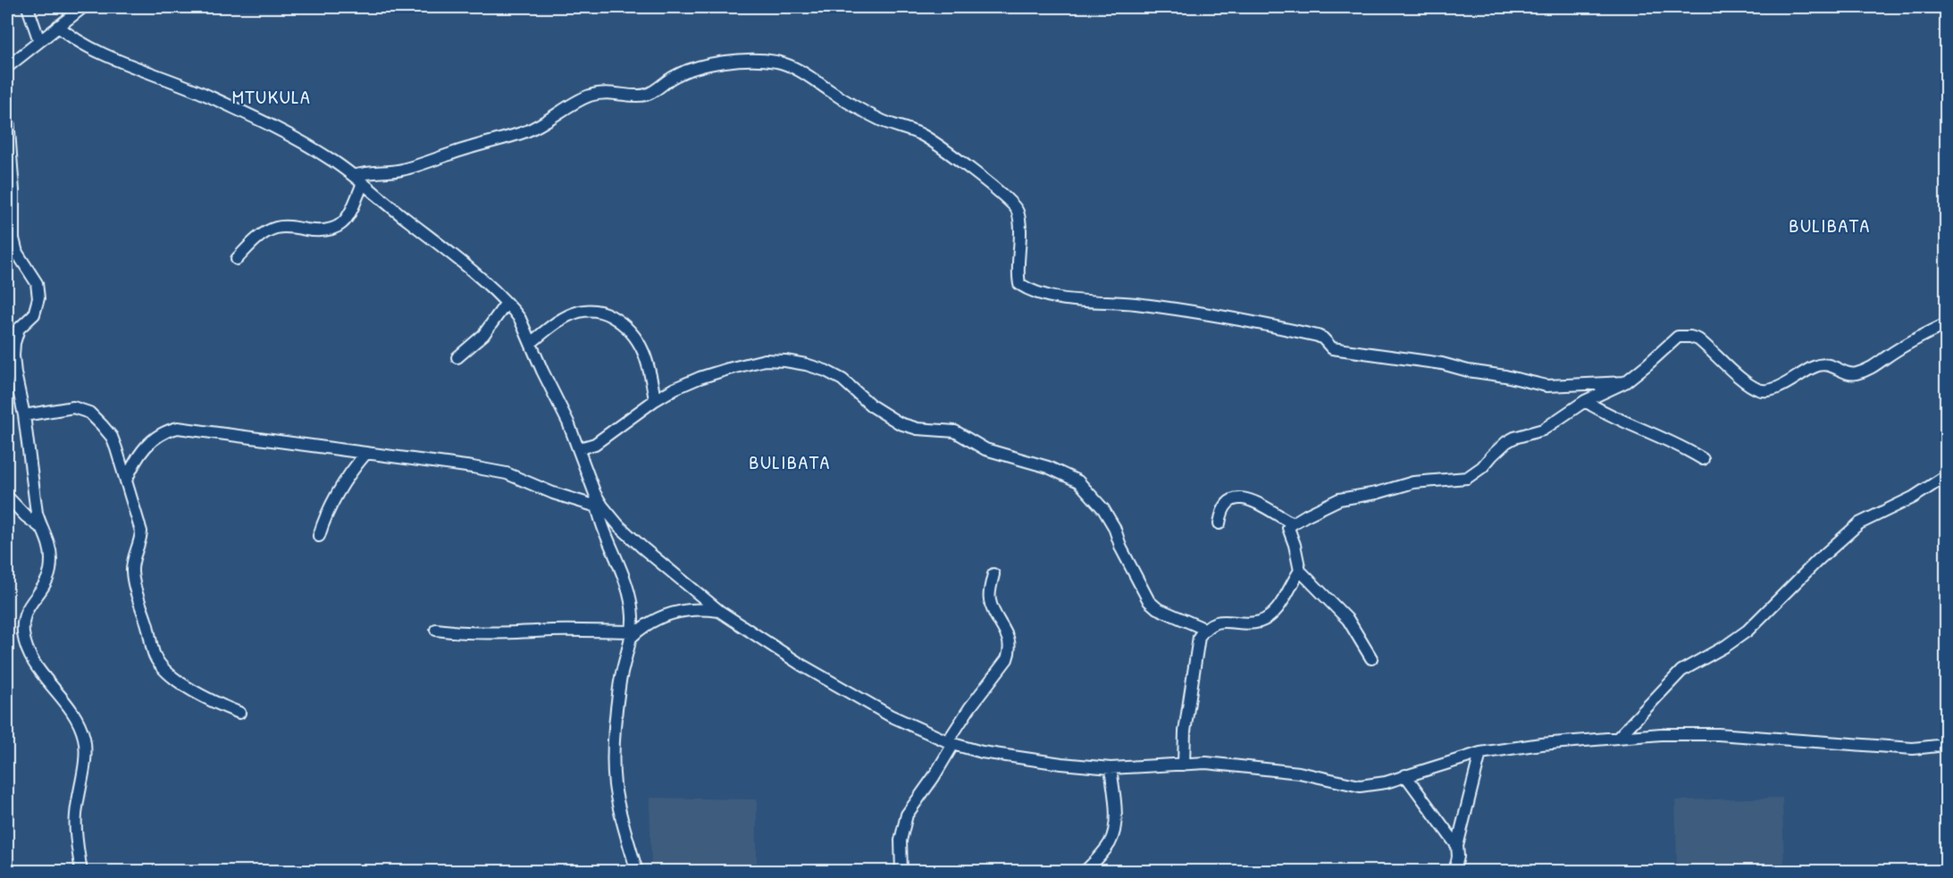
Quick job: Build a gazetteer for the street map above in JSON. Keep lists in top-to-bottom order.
{
  "districts": ["MTUKULA", "BULIBATA", "BULIBATA"]
}
